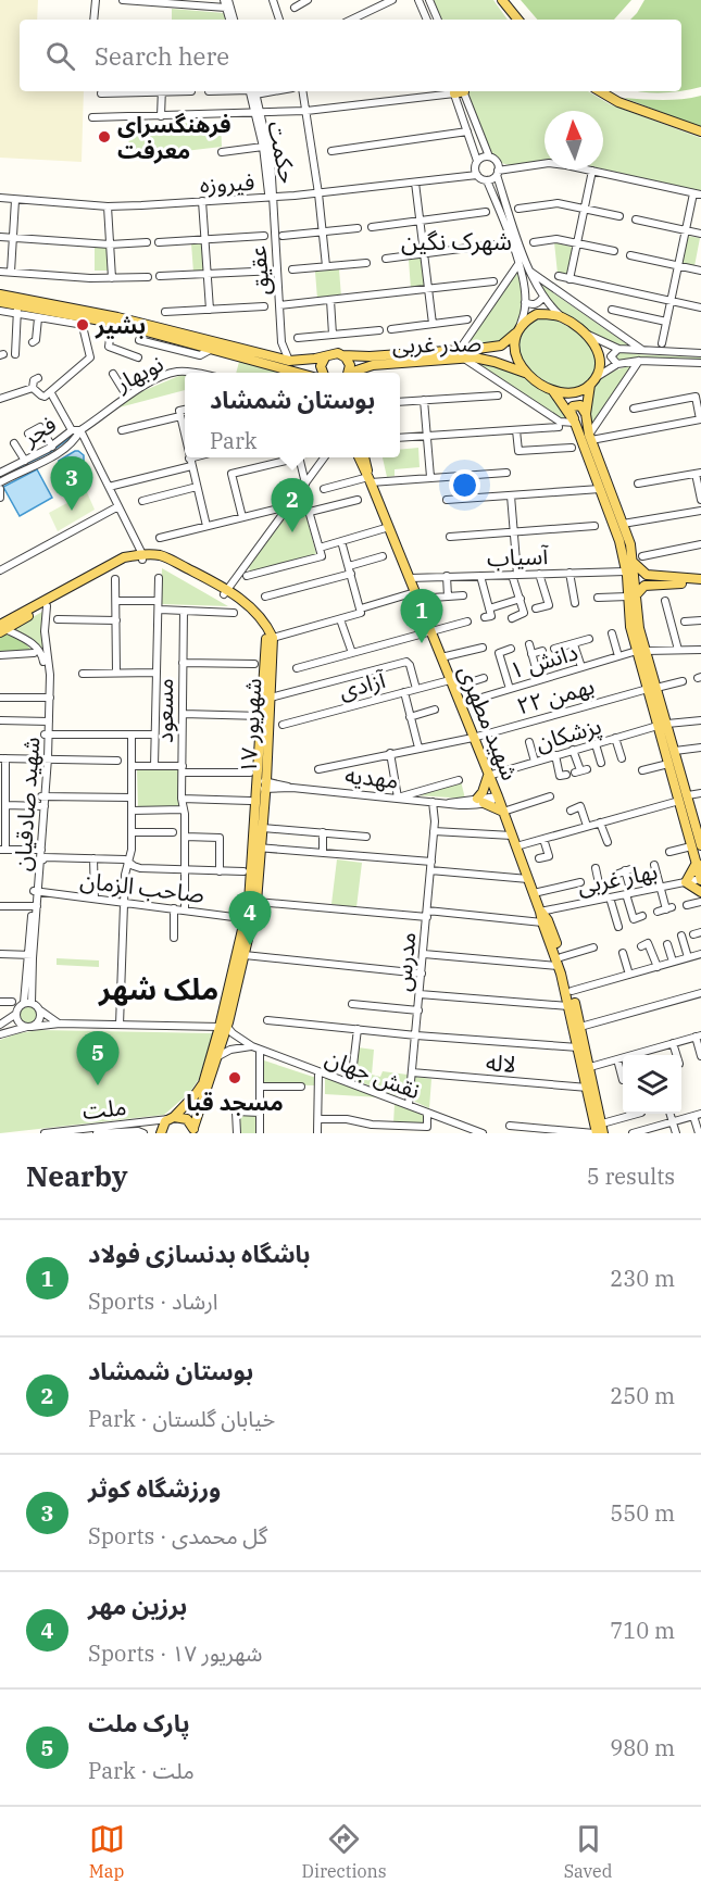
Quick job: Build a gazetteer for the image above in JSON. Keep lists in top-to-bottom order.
{
  "streets": {
    "main road": ["صدر غربی", "شهید مطهری", "۱۷ شهریور"],
    "street": [
      "حکمت",
      "فیروزه",
      "عقیق",
      "نوبهار",
      "فجر",
      "آسیاب",
      "دانش ۱",
      "آزادی",
      "۲۲ بهمن",
      "مسعود",
      "پزشکان",
      "مهدیه",
      "شهید صادقیان",
      "بهار غربی",
      "صاحب الزمان",
      "مدرس",
      "لاله",
      "نقش جهان",
      "ملت"
    ]
  },
  "crossings": [
    ["حکمت", "فیروزه"],
    ["حکمت", "عقیق"],
    ["فیروزه", "عقیق"],
    ["نوبهار", "فجر"],
    ["آسیاب", "شهید مطهری"],
    ["دانش ۱", "شهید مطهری"],
    ["آزادی", "شهید مطهری"],
    ["۲۲ بهمن", "شهید مطهری"],
    ["مسعود", "صاحب الزمان"],
    ["شهید مطهری", "پزشکان"],
    ["شهید مطهری", "مهدیه"],
    ["شهید مطهری", "بهار غربی"],
    ["شهید مطهری", "لاله"],
    ["۱۷ شهریور", "مهدیه"],
    ["۱۷ شهریور", "صاحب الزمان"],
    ["۱۷ شهریور", "نقش جهان"],
    ["۱۷ شهریور", "ملت"],
    ["شهید صادقیان", "صاحب الزمان"],
    ["مدرس", "لاله"],
    ["مدرس", "نقش جهان"]
  ],
  "districts": ["شهرک نگین", "ملک شهر"],
  "places": ["فرهنگسرای معرفت", "بشیر", "مسجد قبا"],
  "north": "top",
  "page": {
    "search": "Search here",
    "popup": ["بوستان شمشاد", "Park"],
    "pins": [
      "3",
      "2",
      "1",
      "4",
      "5"
    ],
    "heading": ["Nearby", "5 results"],
    "list": [
      {
        "mark": "1",
        "name": "باشگاه بدنسازی فولاد",
        "note": "Sports · ارشاد",
        "value": "230 m"
      },
      {
        "mark": "2",
        "name": "بوستان شمشاد",
        "note": "Park · خیابان گلستان",
        "value": "250 m"
      },
      {
        "mark": "3",
        "name": "ورزشگاه کوثر",
        "note": "Sports · گل محمدی",
        "value": "550 m"
      },
      {
        "mark": "4",
        "name": "برزین مهر",
        "note": "Sports · ۱۷ شهریور",
        "value": "710 m"
      },
      {
        "mark": "5",
        "name": "پارک ملت",
        "note": "Park · ملت",
        "value": "980 m"
      }
    ],
    "nav": ["Map", "Directions", "Saved"]
  }
}
